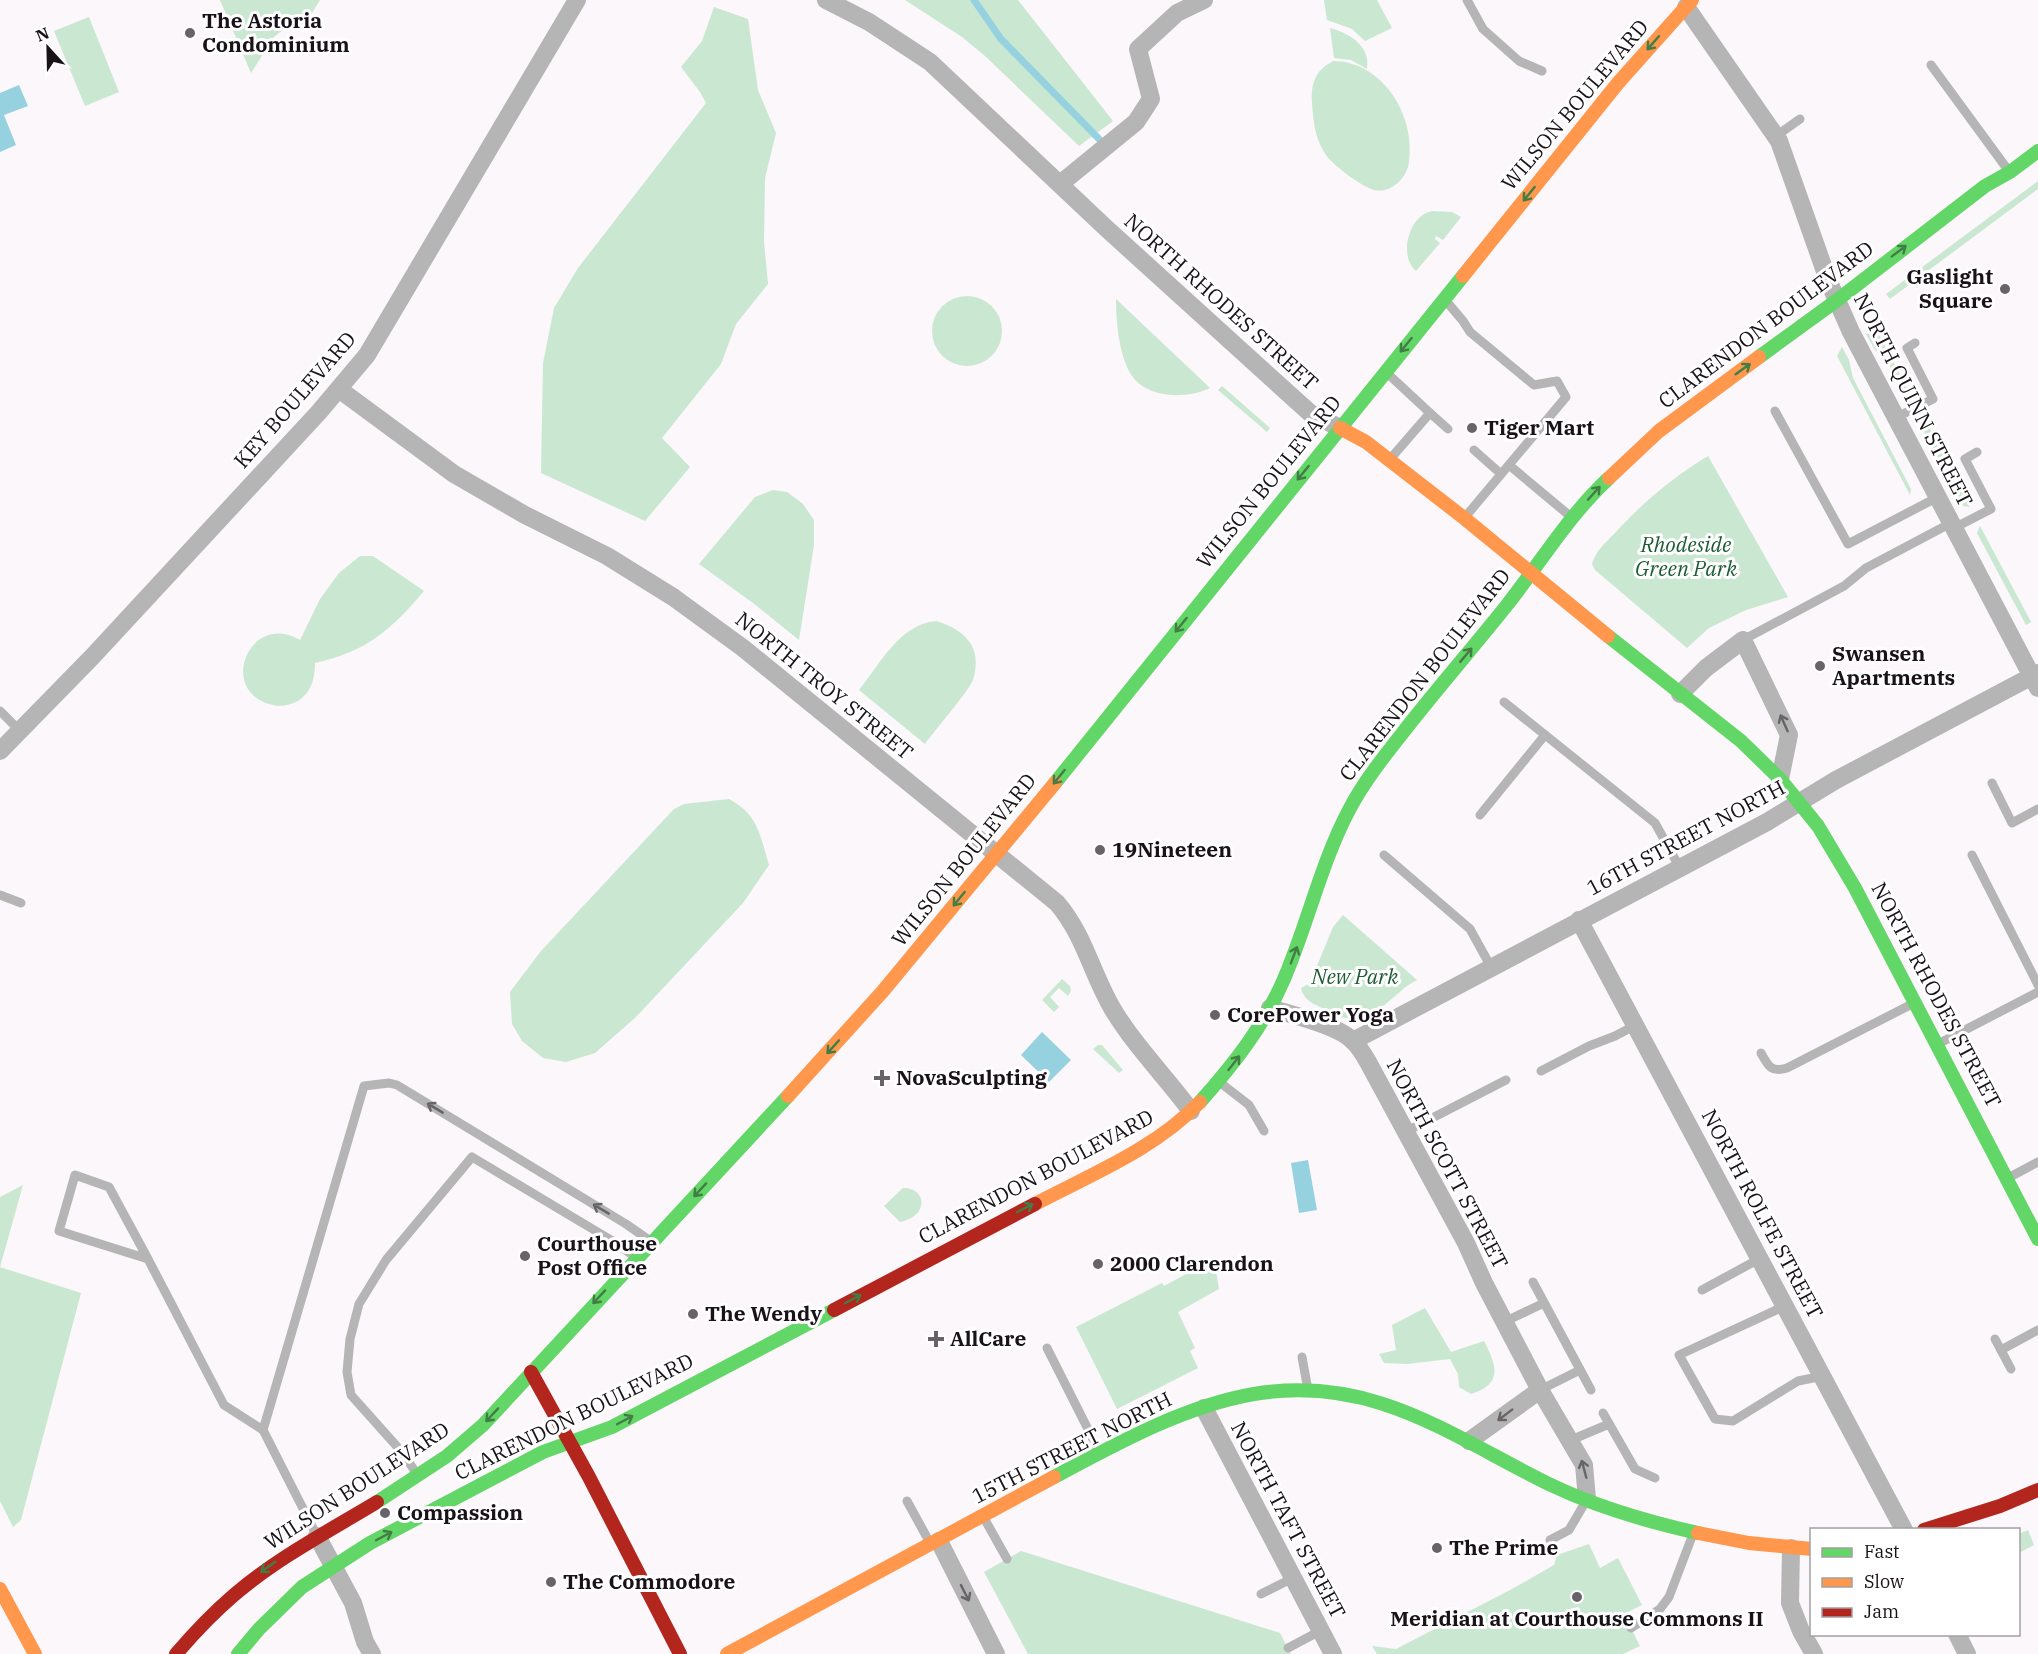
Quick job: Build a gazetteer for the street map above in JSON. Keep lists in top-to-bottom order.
{
  "streets": {
    "main road": [
      "WILSON BOULEVARD",
      "NORTH RHODES STREET",
      "CLARENDON BOULEVARD",
      "15TH STREET NORTH"
    ],
    "street": [
      "KEY BOULEVARD",
      "NORTH QUINN STREET",
      "NORTH TROY STREET",
      "16TH STREET NORTH",
      "NORTH SCOTT STREET",
      "NORTH ROLFE STREET",
      "NORTH TAFT STREET"
    ]
  },
  "crossings": [
    ["WILSON BOULEVARD", "NORTH RHODES STREET"],
    ["WILSON BOULEVARD", "NORTH QUINN STREET"],
    ["WILSON BOULEVARD", "NORTH TROY STREET"],
    ["NORTH RHODES STREET", "CLARENDON BOULEVARD"],
    ["NORTH RHODES STREET", "16TH STREET NORTH"],
    ["CLARENDON BOULEVARD", "NORTH QUINN STREET"],
    ["CLARENDON BOULEVARD", "NORTH TROY STREET"],
    ["CLARENDON BOULEVARD", "NORTH SCOTT STREET"],
    ["KEY BOULEVARD", "NORTH TROY STREET"],
    ["NORTH QUINN STREET", "16TH STREET NORTH"],
    ["16TH STREET NORTH", "NORTH SCOTT STREET"],
    ["16TH STREET NORTH", "NORTH ROLFE STREET"],
    ["NORTH SCOTT STREET", "15TH STREET NORTH"],
    ["15TH STREET NORTH", "NORTH TAFT STREET"]
  ],
  "one_way": ["WILSON BOULEVARD", "CLARENDON BOULEVARD"],
  "parks": ["Rhodeside Green Park", "New Park"],
  "places": {
    "other": [
      "The Astoria Condominium",
      "Gaslight Square",
      "Tiger Mart",
      "Swansen Apartments",
      "19Nineteen",
      "CorePower Yoga",
      "Courthouse Post Office",
      "2000 Clarendon",
      "The Wendy",
      "Compassion",
      "The Prime",
      "The Commodore",
      "Meridian at Courthouse Commons II"
    ],
    "health": ["NovaSculpting", "AllCare"]
  },
  "legend": ["Fast", "Slow", "Jam"],
  "north": "top"
}
